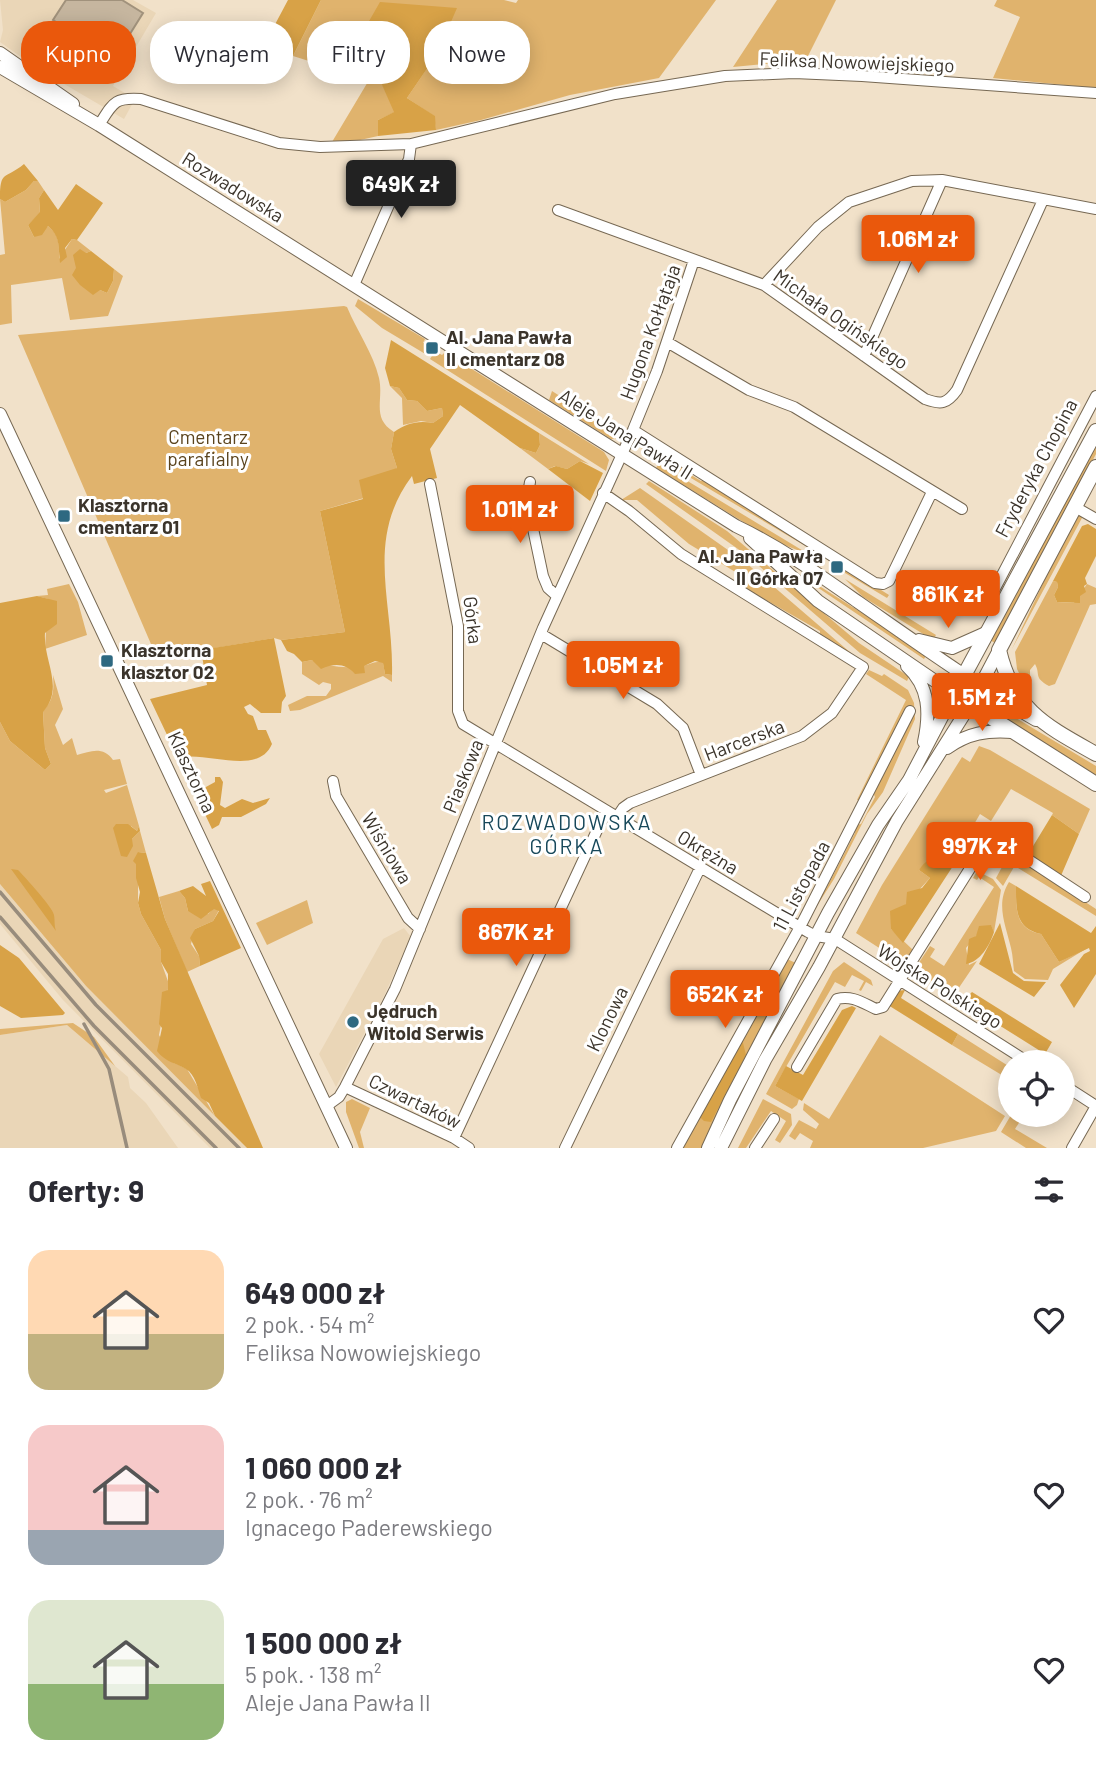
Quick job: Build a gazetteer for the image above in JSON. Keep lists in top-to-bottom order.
{
  "streets": {
    "main road": ["Aleje Jana Pawła II", "Fryderyka Chopina"],
    "street": [
      "Feliksa Nowowiejskiego",
      "Rozwadowska",
      "Michała Ogińskiego",
      "Hugona Kołłątaja",
      "Górka",
      "Harcerska",
      "Klasztorna",
      "Piaskowa",
      "Wiśniowa",
      "Okrężna",
      "11 Listopada",
      "Wojska Polskiego",
      "Klonowa",
      "Czwartaków"
    ]
  },
  "crossings": [
    ["Feliksa Nowowiejskiego", "Rozwadowska"],
    ["Rozwadowska", "Aleje Jana Pawła II"],
    ["Michała Ogińskiego", "Hugona Kołłątaja"],
    ["Hugona Kołłątaja", "Aleje Jana Pawła II"],
    ["Hugona Kołłątaja", "Piaskowa"],
    ["Aleje Jana Pawła II", "Fryderyka Chopina"],
    ["Aleje Jana Pawła II", "Piaskowa"],
    ["Górka", "Piaskowa"],
    ["Górka", "Okrężna"],
    ["Harcerska", "Piaskowa"],
    ["Harcerska", "Okrężna"],
    ["Klasztorna", "Piaskowa"],
    ["Piaskowa", "Wiśniowa"],
    ["Piaskowa", "Okrężna"],
    ["Piaskowa", "Czwartaków"],
    ["Okrężna", "11 Listopada"],
    ["Okrężna", "Wojska Polskiego"],
    ["Okrężna", "Klonowa"]
  ],
  "districts": ["ROZWADOWSKA GÓRKA"],
  "parks": ["Cmentarz parafialny"],
  "places": {
    "transit": [
      "Al. Jana Pawła II cmentarz 08",
      "Klasztorna cmentarz 01",
      "Al. Jana Pawła II Górka 07",
      "Klasztorna klasztor 02"
    ],
    "other": ["Jędruch Witold Serwis"]
  },
  "page": {
    "chip": [
      "Kupno",
      "Wynajem",
      "Filtry",
      "Nowe"
    ],
    "price": [
      "649K zł",
      "1.06M zł",
      "1.01M zł",
      "861K zł",
      "1.05M zł",
      "1.5M zł",
      "997K zł",
      "867K zł",
      "652K zł"
    ],
    "heading": "Oferty: 9",
    "list": [
      {
        "name": "649 000 zł",
        "note": "2 pok. · 54 m² · Feliksa Nowowiejskiego"
      },
      {
        "name": "1 060 000 zł",
        "note": "2 pok. · 76 m² · Ignacego Paderewskiego"
      },
      {
        "name": "1 500 000 zł",
        "note": "5 pok. · 138 m² · Aleje Jana Pawła II"
      }
    ]
  }
}
